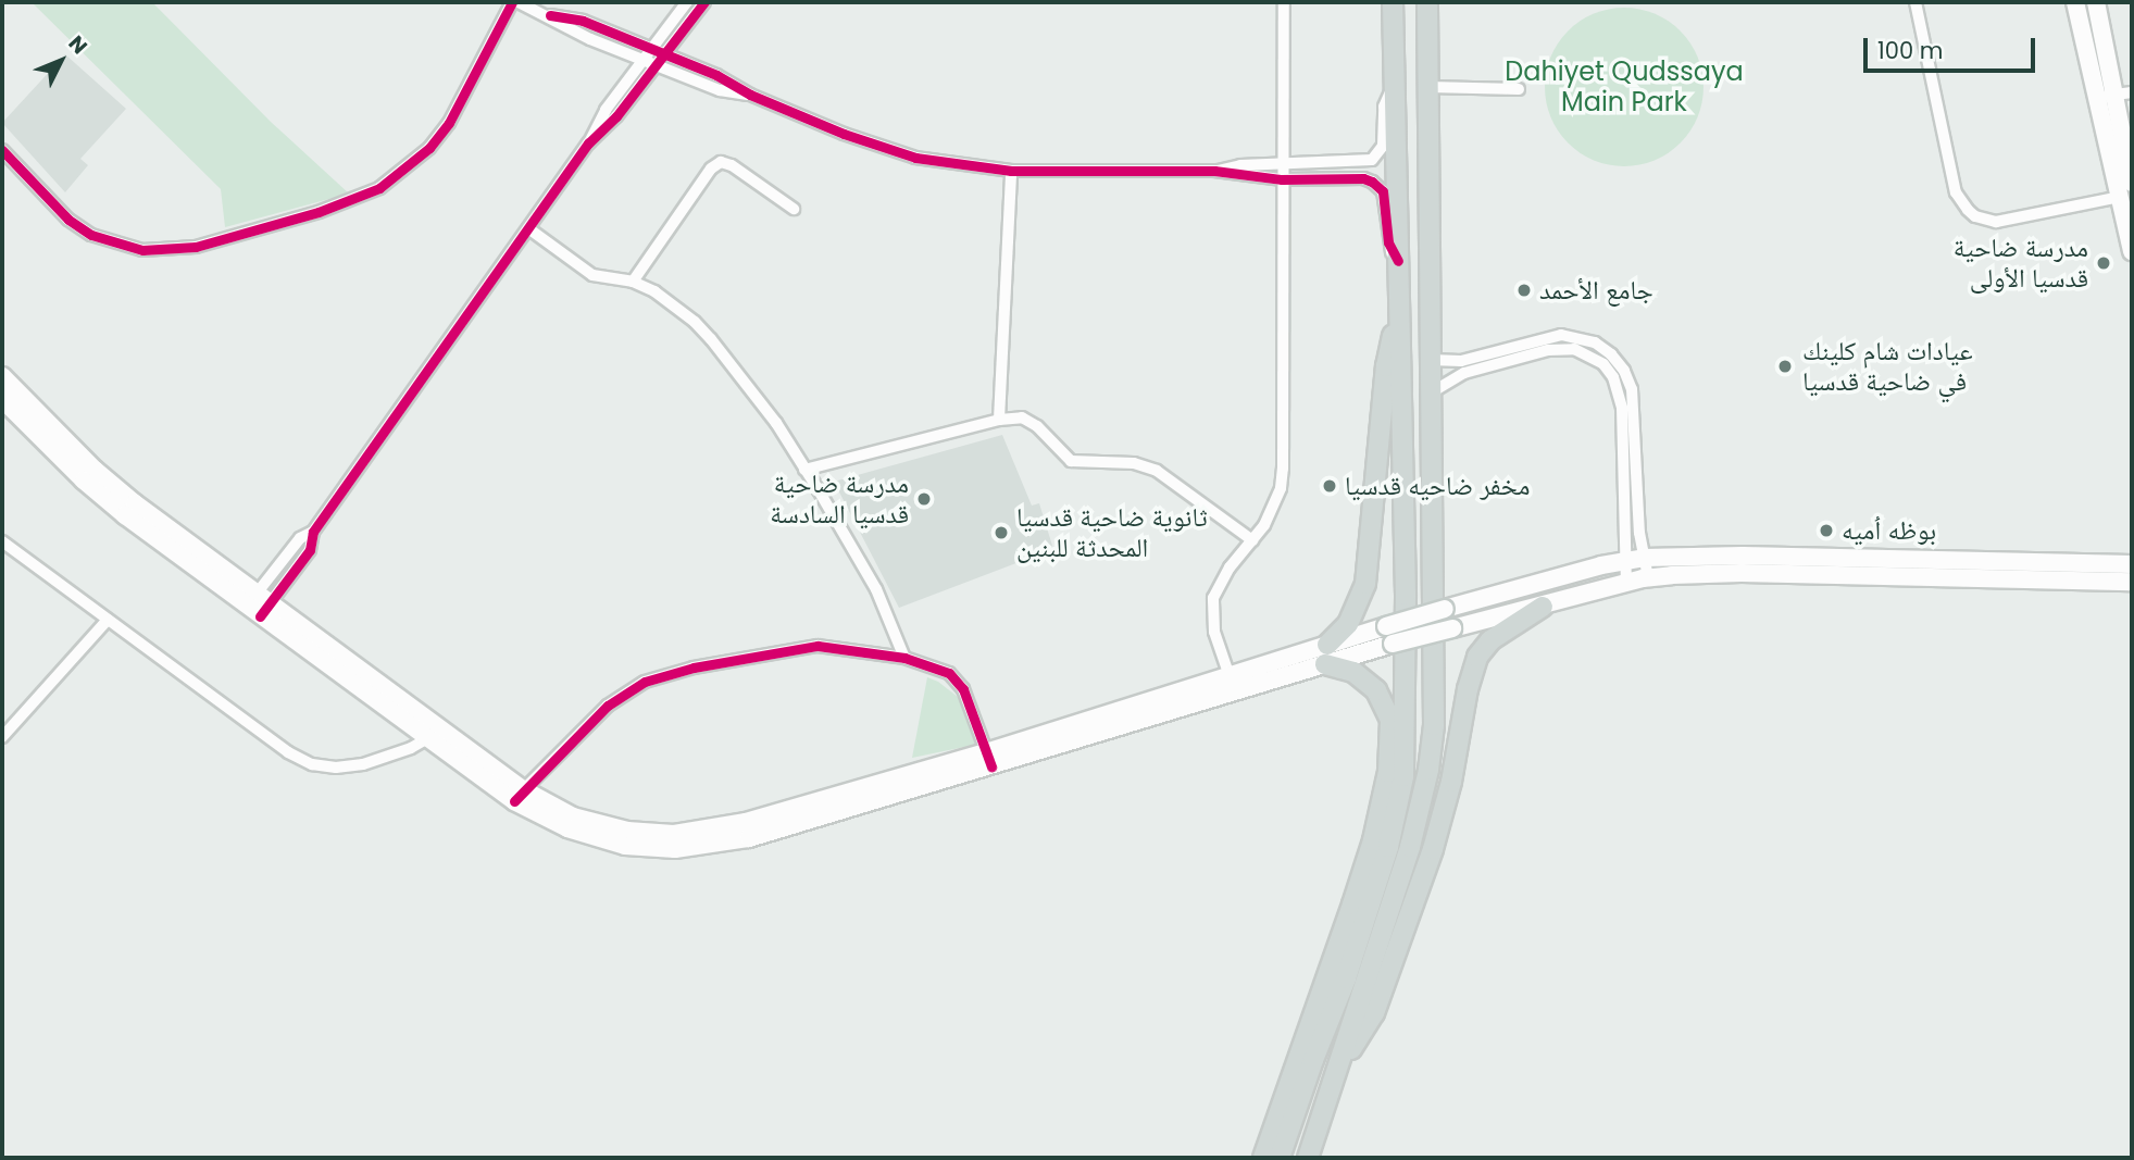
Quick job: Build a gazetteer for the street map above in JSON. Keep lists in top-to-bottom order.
{
  "parks": ["Dahiyet Qudssaya Main Park"],
  "places": [
    "مدرسة ضاحية قدسيا الأولى",
    "جامع الأحمد",
    "عيادات شام كلينك في ضاحية قدسيا",
    "مخفر ضاحيه قدسيا",
    "مدرسة ضاحية قدسيا السادسة",
    "بوظه اُميه",
    "ثانوية ضاحية قدسيا المحدثة للبنين"
  ],
  "scale_bar": "100 m",
  "north": "top right"
}
